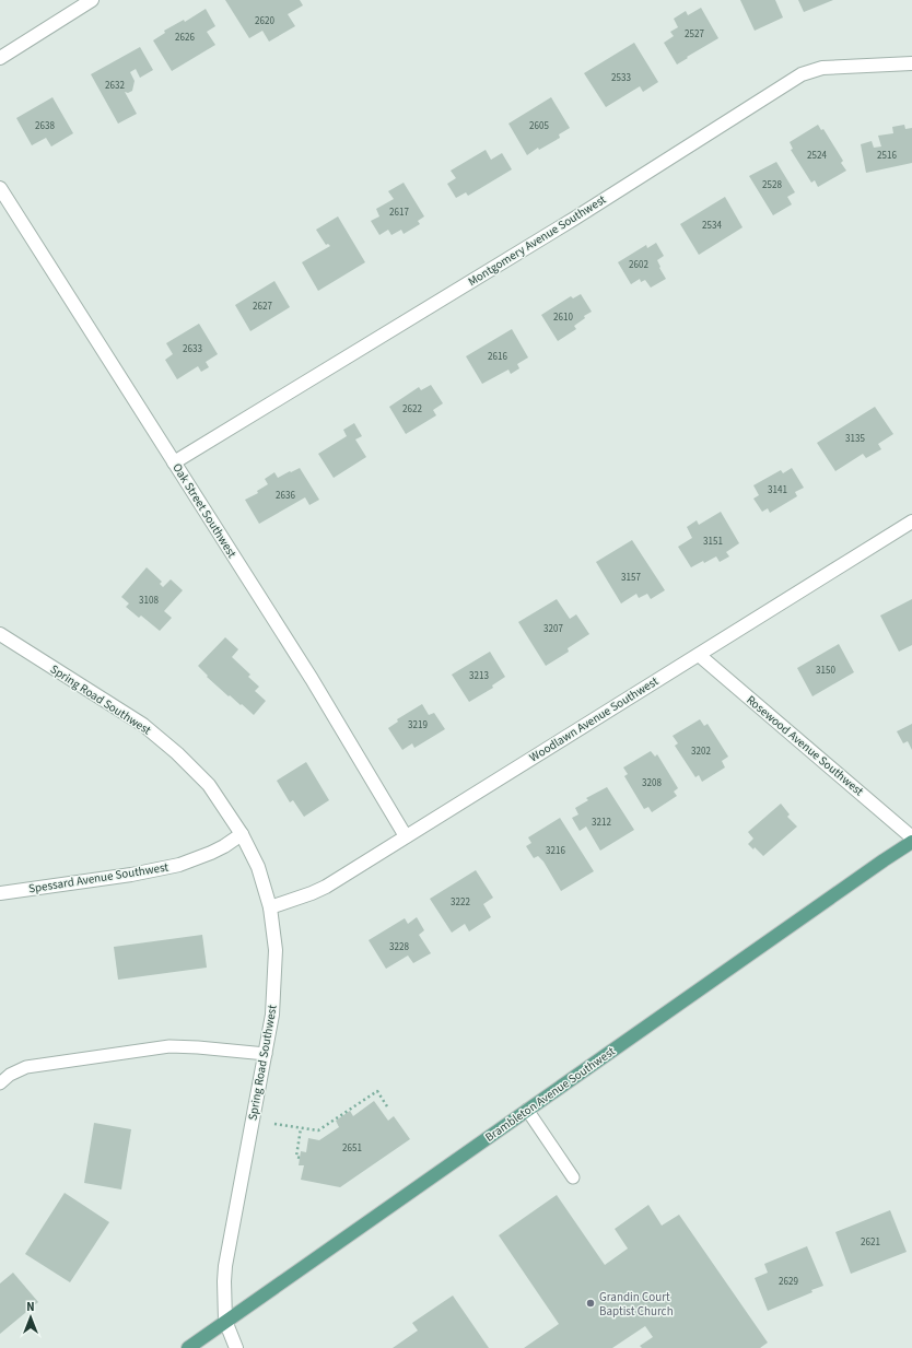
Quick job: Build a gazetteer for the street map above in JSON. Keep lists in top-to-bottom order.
{
  "streets": {
    "main road": ["Brambleton Avenue Southwest"],
    "street": [
      "Montgomery Avenue Southwest",
      "Oak Street Southwest",
      "Spring Road Southwest",
      "Woodlawn Avenue Southwest",
      "Rosewood Avenue Southwest",
      "Spessard Avenue Southwest"
    ]
  },
  "crossings": [
    ["Montgomery Avenue Southwest", "Oak Street Southwest"],
    ["Oak Street Southwest", "Woodlawn Avenue Southwest"],
    ["Spring Road Southwest", "Woodlawn Avenue Southwest"],
    ["Spring Road Southwest", "Spessard Avenue Southwest"],
    ["Spring Road Southwest", "Brambleton Avenue Southwest"],
    ["Woodlawn Avenue Southwest", "Rosewood Avenue Southwest"]
  ],
  "places": ["Grandin Court Baptist Church"],
  "house_numbers": [
    "2620",
    "2527",
    "2626",
    "2533",
    "2632",
    "2638",
    "2605",
    "2524",
    "2516",
    "2528",
    "2617",
    "2534",
    "2602",
    "2627",
    "2610",
    "2633",
    "2616",
    "2622",
    "3135",
    "3141",
    "2636",
    "3151",
    "3157",
    "3108",
    "3207",
    "3150",
    "3213",
    "3219",
    "3202",
    "3208",
    "3212",
    "3216",
    "3222",
    "3228",
    "2651",
    "2621",
    "2629"
  ],
  "north": "top"
}
